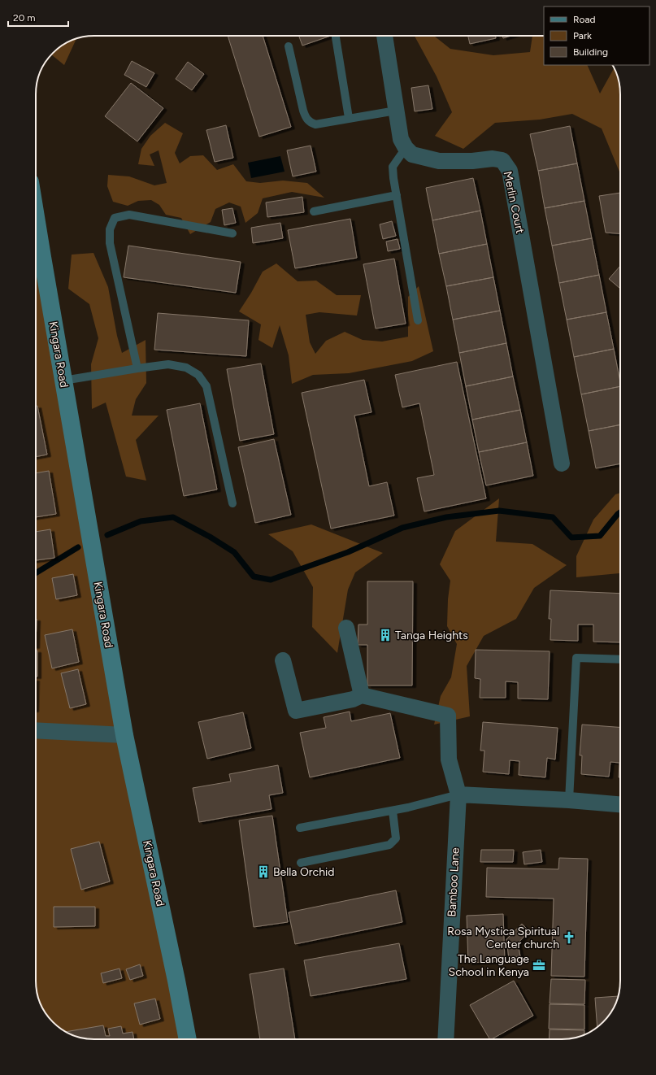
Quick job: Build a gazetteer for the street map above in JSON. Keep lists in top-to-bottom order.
{
  "streets": {
    "main road": ["Kingara Road"],
    "street": ["Merlin Court", "Bamboo Lane"]
  },
  "places": {
    "building": ["Tanga Heights", "Bella Orchid"],
    "church": ["Rosa Mystica Spiritual Center church"],
    "office": ["The Language School in Kenya"]
  },
  "legend": ["Road", "Park", "Building"],
  "scale_bar": "20 m"
}
